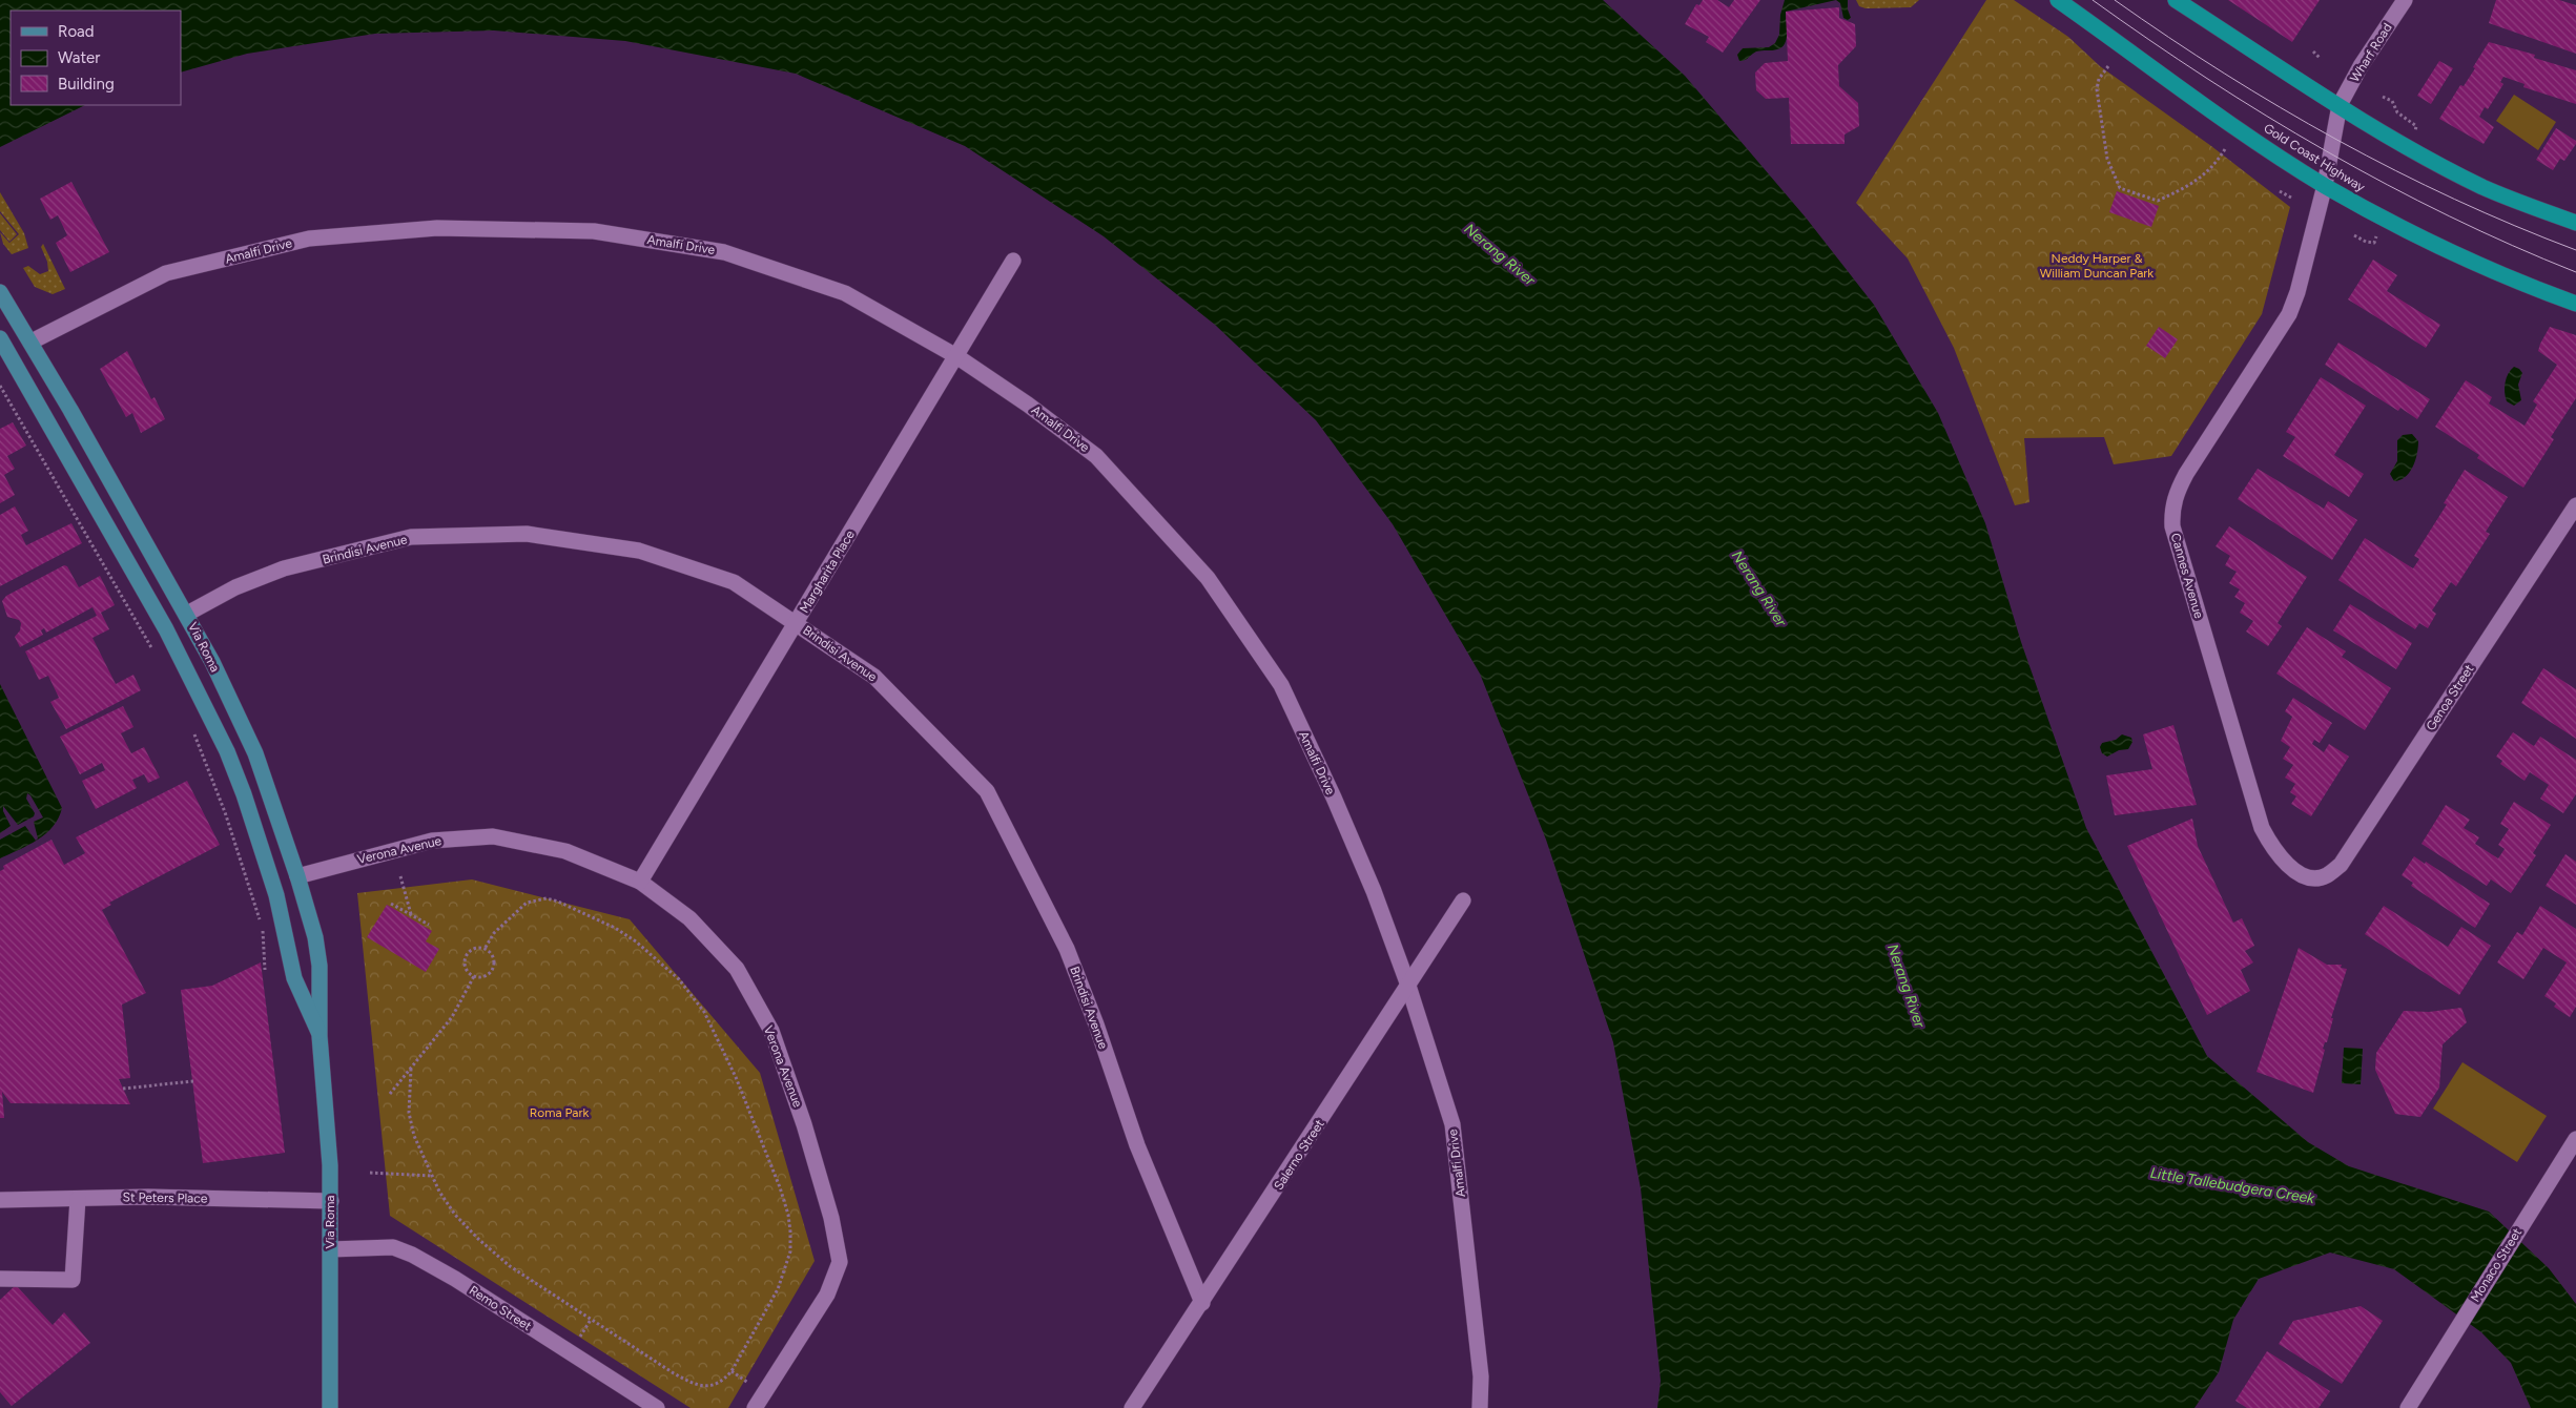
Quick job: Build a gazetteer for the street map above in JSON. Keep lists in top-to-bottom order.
{
  "streets": {
    "highway": ["Gold Coast Highway"],
    "main road": ["Via Roma"],
    "street": [
      "Wharf Road",
      "Amalfi Drive",
      "Brindisi Avenue",
      "Margharita Place",
      "Cannes Avenue",
      "Genoa Street",
      "Verona Avenue",
      "Salerno Street",
      "St Peters Place",
      "Monaco Street",
      "Remo Street"
    ]
  },
  "crossings": [
    ["Wharf Road", "Gold Coast Highway"],
    ["Wharf Road", "Cannes Avenue"],
    ["Gold Coast Highway", "Cannes Avenue"],
    ["Amalfi Drive", "Margharita Place"],
    ["Amalfi Drive", "Via Roma"],
    ["Amalfi Drive", "Salerno Street"],
    ["Brindisi Avenue", "Margharita Place"],
    ["Brindisi Avenue", "Via Roma"],
    ["Brindisi Avenue", "Salerno Street"],
    ["Margharita Place", "Verona Avenue"],
    ["Cannes Avenue", "Genoa Street"],
    ["Via Roma", "Verona Avenue"],
    ["Via Roma", "St Peters Place"],
    ["Via Roma", "Remo Street"]
  ],
  "water": ["Nerang River", "Little Tallebudgera Creek"],
  "parks": ["Neddy Harper & William Duncan Park", "Roma Park"],
  "legend": ["Road", "Water", "Building"]
}
